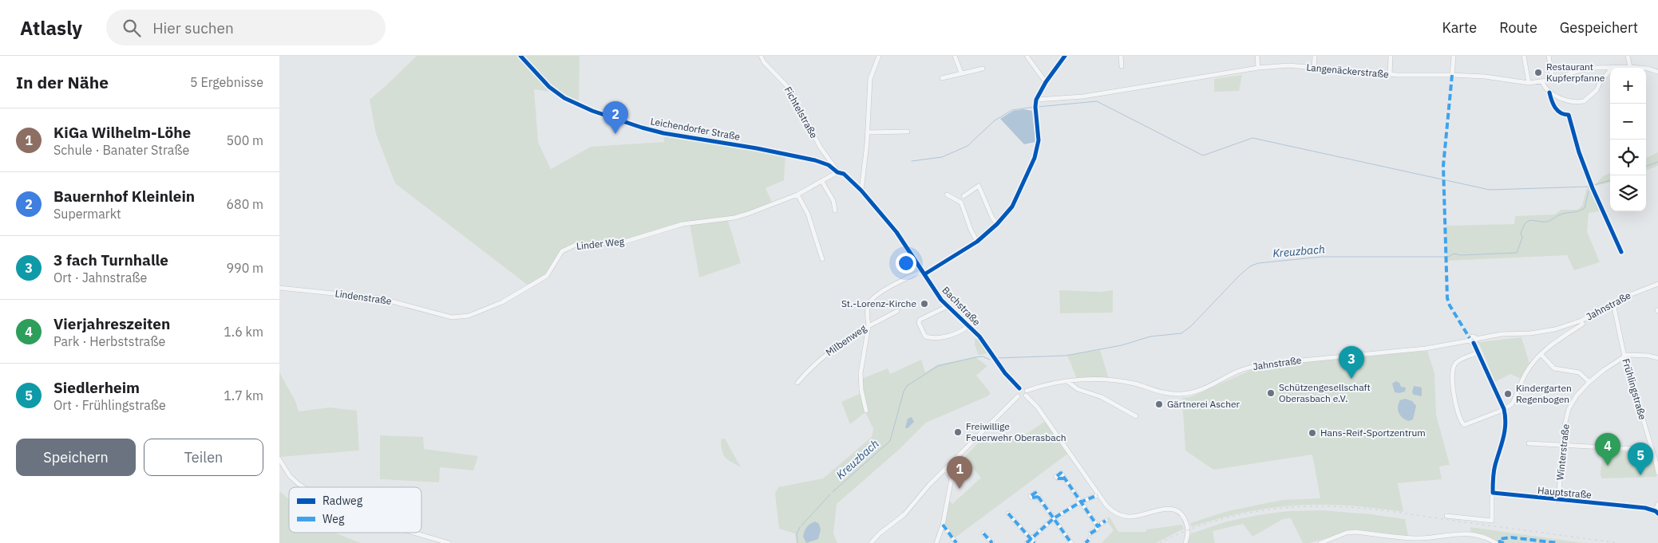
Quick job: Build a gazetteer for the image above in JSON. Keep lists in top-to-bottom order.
{
  "streets": {
    "street": [
      "Langenäckerstraße",
      "Fichtelstraße",
      "Leichendorfer Straße",
      "Linder Weg",
      "Lindenstraße",
      "Bachstraße",
      "Jahnstraße",
      "Milbenweg",
      "Frühlingstraße",
      "Winterstraße",
      "Hauptstraße"
    ]
  },
  "crossings": [
    ["Langenäckerstraße", "Milbenweg"],
    ["Fichtelstraße", "Leichendorfer Straße"],
    ["Fichtelstraße", "Linder Weg"],
    ["Leichendorfer Straße", "Linder Weg"],
    ["Linder Weg", "Lindenstraße"],
    ["Bachstraße", "Jahnstraße"],
    ["Bachstraße", "Milbenweg"],
    ["Jahnstraße", "Frühlingstraße"],
    ["Frühlingstraße", "Winterstraße"],
    ["Winterstraße", "Hauptstraße"]
  ],
  "water": ["Kreuzbach"],
  "places": [
    "Restaurant Kupferpfanne",
    "St.-Lorenz-Kirche",
    "Schützengesellschaft Oberasbach e.V.",
    "Kindergarten Regenbogen",
    "Gärtnerei Ascher",
    "Freiwillige Feuerwehr Oberasbach",
    "Hans-Reif-Sportzentrum"
  ],
  "legend": ["Radweg", "Weg"],
  "page": {
    "header": "Atlasly",
    "search": "Hier suchen",
    "nav": ["Karte", "Route", "Gespeichert"],
    "heading": ["In der Nähe", "5 Ergebnisse"],
    "map_buttons": ["+", "−"],
    "pins": [
      "2",
      "3",
      "4",
      "5",
      "1"
    ],
    "list": [
      {
        "mark": "1",
        "name": "KiGa Wilhelm-Löhe",
        "note": "Schule · Banater Straße",
        "value": "500 m"
      },
      {
        "mark": "2",
        "name": "Bauernhof Kleinlein",
        "note": "Supermarkt",
        "value": "680 m"
      },
      {
        "mark": "3",
        "name": "3 fach Turnhalle",
        "note": "Ort · Jahnstraße",
        "value": "990 m"
      },
      {
        "mark": "4",
        "name": "Vierjahreszeiten",
        "note": "Park · Herbststraße",
        "value": "1.6 km"
      },
      {
        "mark": "5",
        "name": "Siedlerheim",
        "note": "Ort · Frühlingstraße",
        "value": "1.7 km"
      }
    ],
    "buttons": ["Speichern", "Teilen"]
  }
}
